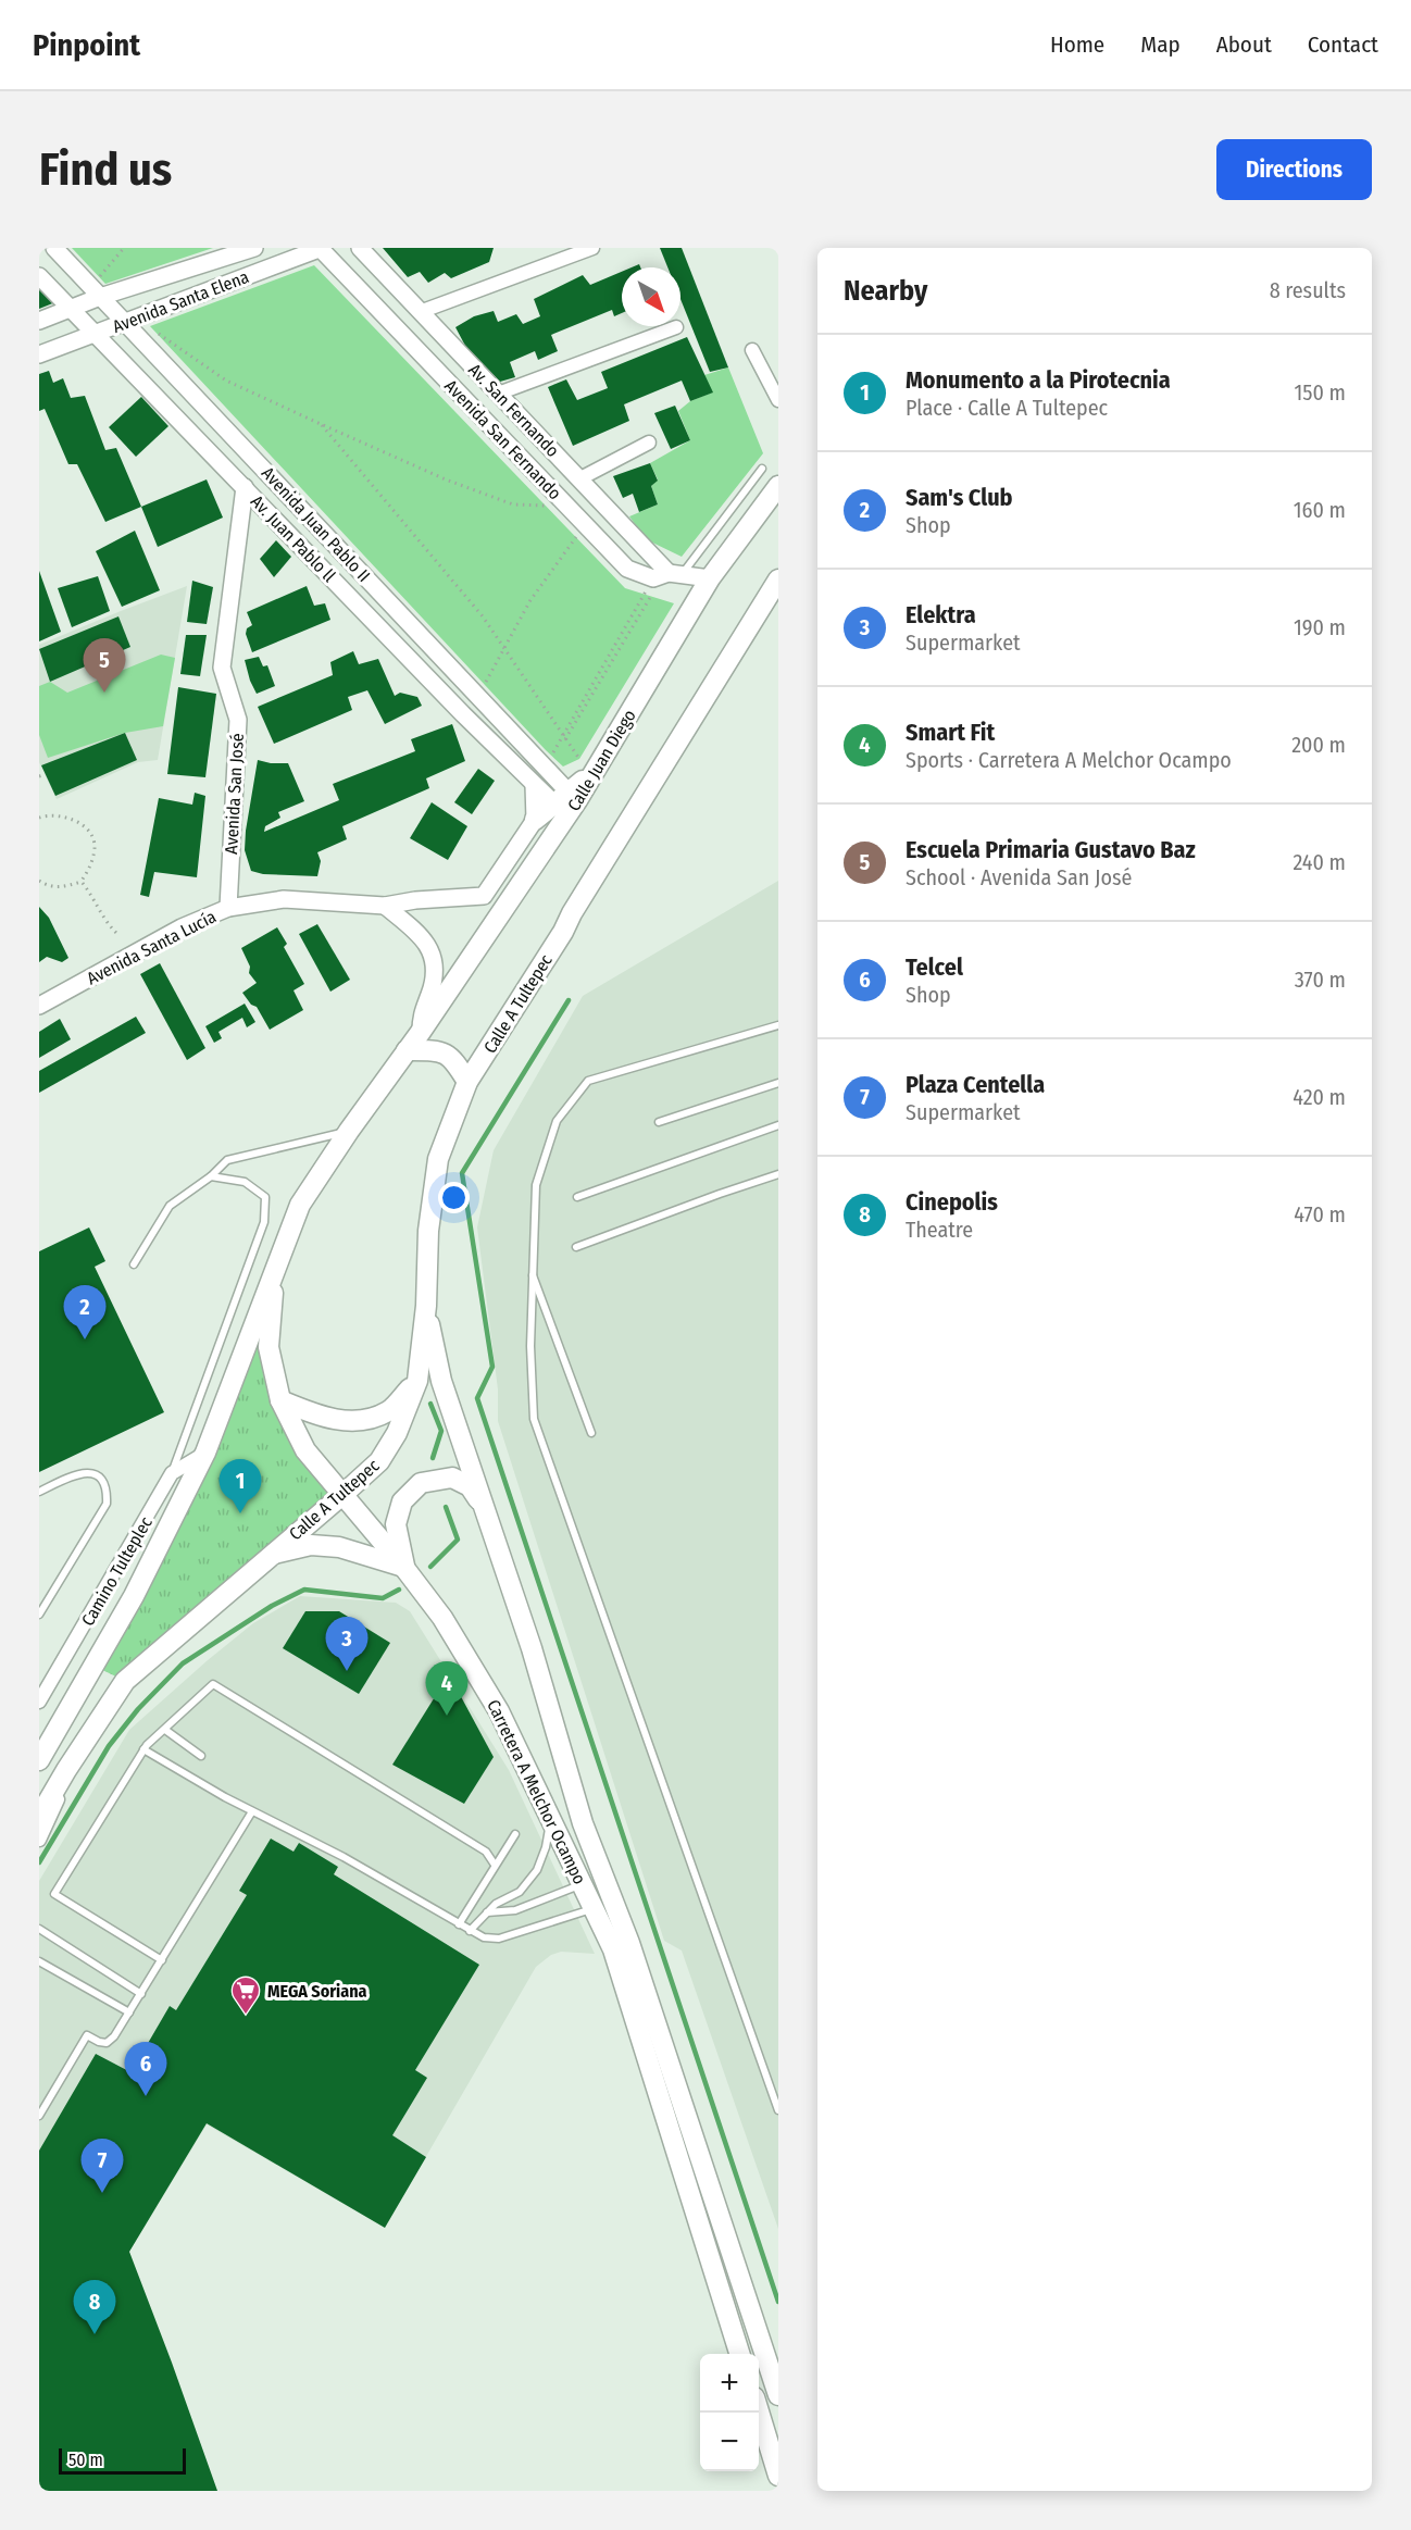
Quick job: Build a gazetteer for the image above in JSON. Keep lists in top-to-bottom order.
{
  "streets": {
    "main road": ["Calle Juan Diego", "Calle A Tultepec", "Carretera A Melchor Ocampo"],
    "street": [
      "Avenida Santa Elena",
      "Av. San Fernando",
      "Avenida San Fernando",
      "Avenida Juan Pablo II",
      "Av. Juan Pablo ll",
      "Avenida San José",
      "Avenida Santa Lucía",
      "Camino Tulteplec"
    ]
  },
  "crossings": [
    ["Avenida Santa Elena", "Avenida San Fernando"],
    ["Avenida Santa Elena", "Avenida Juan Pablo II"],
    ["Avenida Santa Elena", "Av. Juan Pablo ll"],
    ["Av. San Fernando", "Avenida San Fernando"],
    ["Avenida San Fernando", "Calle Juan Diego"],
    ["Avenida Juan Pablo II", "Av. Juan Pablo ll"],
    ["Avenida Juan Pablo II", "Calle Juan Diego"],
    ["Av. Juan Pablo ll", "Calle Juan Diego"],
    ["Av. Juan Pablo ll", "Avenida San José"],
    ["Avenida San José", "Avenida Santa Lucía"],
    ["Calle A Tultepec", "Carretera A Melchor Ocampo"]
  ],
  "places": {
    "supermarket": ["MEGA Soriana"]
  },
  "scale_bar": "50 m",
  "north": "bottom right",
  "page": {
    "header": "Pinpoint",
    "nav": [
      "Home",
      "Map",
      "About",
      "Contact"
    ],
    "buttons": "Directions",
    "title": "Find us",
    "heading": ["Nearby", "8 results"],
    "list": [
      {
        "mark": "1",
        "name": "Monumento a la Pirotecnia",
        "note": "Place · Calle A Tultepec",
        "value": "150 m"
      },
      {
        "mark": "2",
        "name": "Sam's Club",
        "note": "Shop",
        "value": "160 m"
      },
      {
        "mark": "3",
        "name": "Elektra",
        "note": "Supermarket",
        "value": "190 m"
      },
      {
        "mark": "4",
        "name": "Smart Fit",
        "note": "Sports · Carretera A Melchor Ocampo",
        "value": "200 m"
      },
      {
        "mark": "5",
        "name": "Escuela Primaria Gustavo Baz",
        "note": "School · Avenida San José",
        "value": "240 m"
      },
      {
        "mark": "6",
        "name": "Telcel",
        "note": "Shop",
        "value": "370 m"
      },
      {
        "mark": "7",
        "name": "Plaza Centella",
        "note": "Supermarket",
        "value": "420 m"
      },
      {
        "mark": "8",
        "name": "Cinepolis",
        "note": "Theatre",
        "value": "470 m"
      }
    ],
    "pins": [
      "5",
      "2",
      "1",
      "3",
      "4",
      "6",
      "7",
      "8"
    ],
    "map_buttons": ["+", "−"],
    "scale": "50 m"
  }
}
